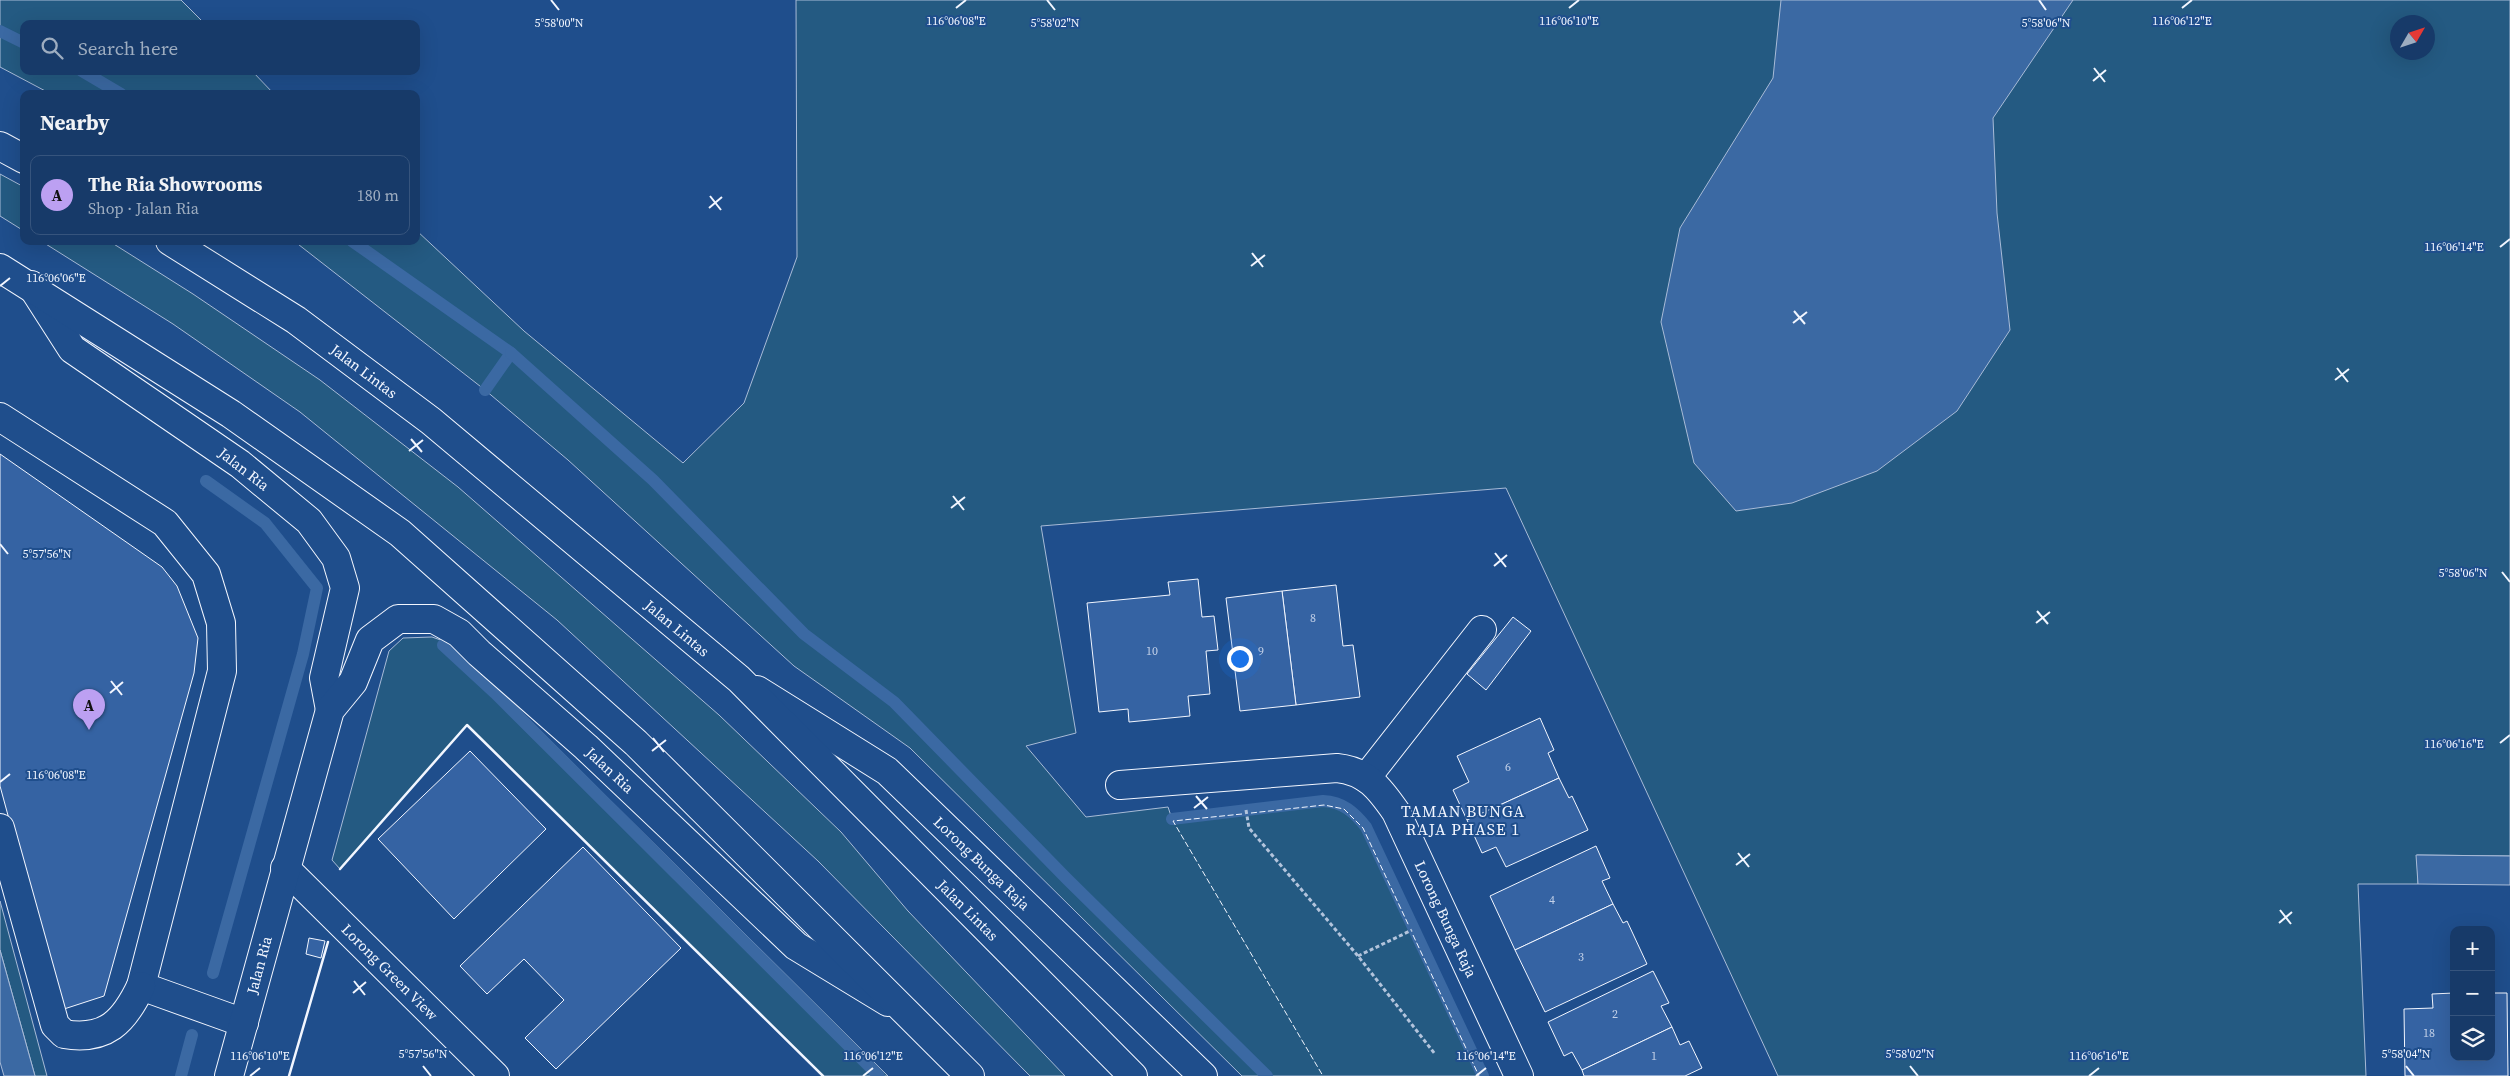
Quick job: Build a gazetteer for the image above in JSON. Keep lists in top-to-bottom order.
{
  "streets": {
    "main road": [
      "Jalan Lintas",
      "Jalan Ria",
      "Lorong Bunga Raja",
      "Lorong Green View"
    ]
  },
  "crossings": [
    ["Jalan Lintas", "Lorong Bunga Raja"],
    ["Jalan Ria", "Lorong Green View"]
  ],
  "districts": ["TAMAN BUNGA RAJA PHASE 1"],
  "house_numbers": [
    "8",
    "10",
    "9",
    "6",
    "4",
    "3",
    "2",
    "18",
    "1"
  ],
  "north": "top right",
  "page": {
    "search": "Search here",
    "heading": "Nearby",
    "list": [
      {
        "mark": "A",
        "name": "The Ria Showrooms",
        "note": "Shop · Jalan Ria",
        "value": "180 m"
      }
    ],
    "pins": "A",
    "map_buttons": ["+", "−"]
  },
  "coordinates": [
    "116°06'10\"E",
    "116°06'12\"E",
    "116°06'08\"E",
    "5°58'00\"N",
    "5°58'02\"N",
    "5°58'06\"N",
    "116°06'14\"E",
    "116°06'06\"E",
    "5°57'56\"N",
    "116°06'16\"E",
    "5°58'04\"N"
  ]
}
